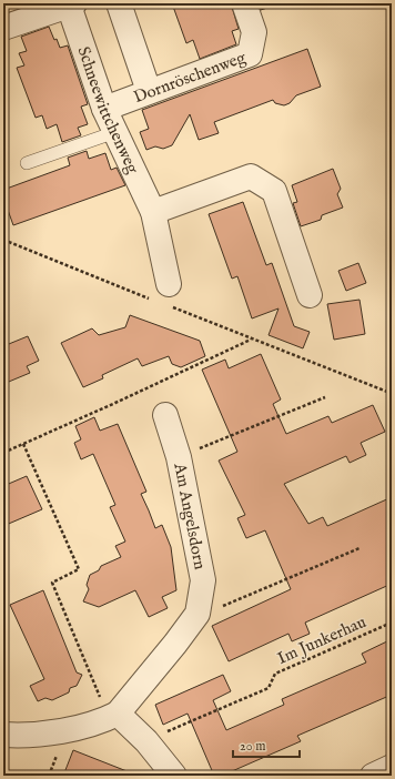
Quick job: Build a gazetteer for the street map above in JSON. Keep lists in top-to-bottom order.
{
  "streets": {
    "street": ["Dornröschenweg", "Schneewittchenweg", "Am Angelsdorn"],
    "path": ["Im Junkerhau"]
  },
  "crossings": [
    ["Dornröschenweg", "Schneewittchenweg"]
  ],
  "scale_bar": "20 m"
}
